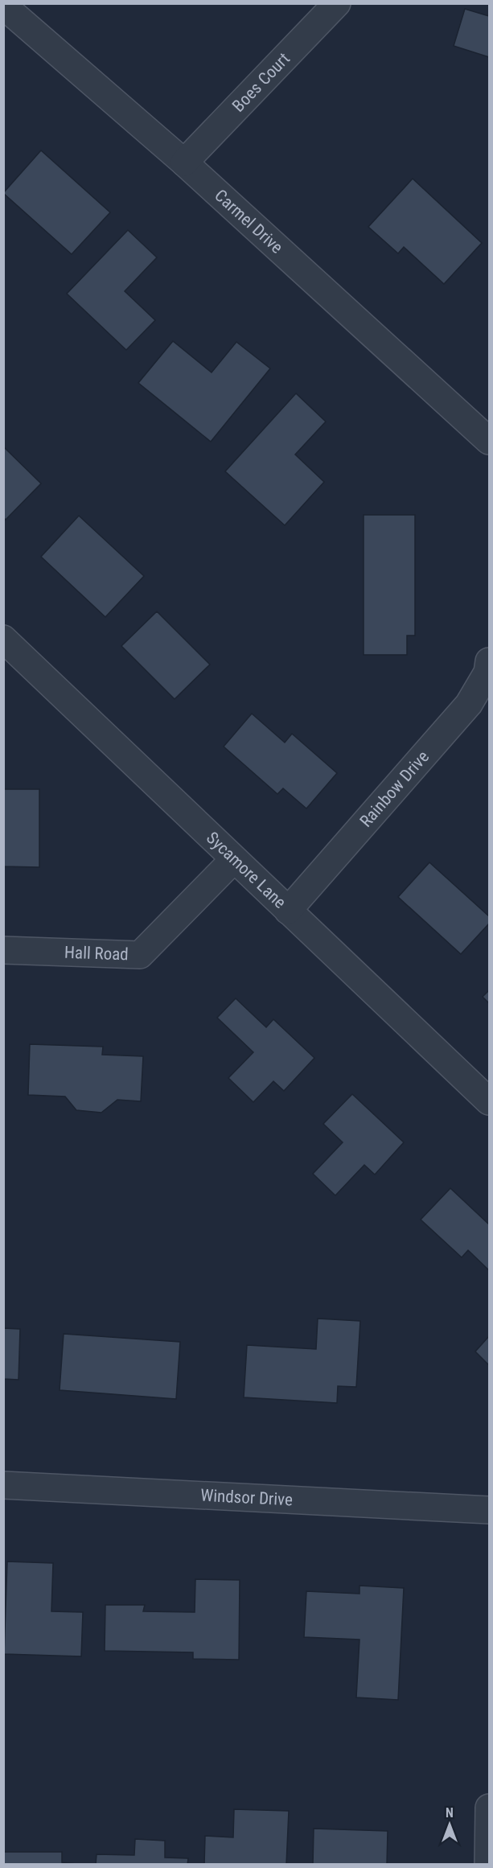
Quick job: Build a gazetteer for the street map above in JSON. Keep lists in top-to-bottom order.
{
  "streets": {
    "street": [
      "Boes Court",
      "Carmel Drive",
      "Rainbow Drive",
      "Sycamore Lane",
      "Hall Road",
      "Windsor Drive"
    ]
  },
  "crossings": [
    ["Boes Court", "Carmel Drive"],
    ["Rainbow Drive", "Sycamore Lane"],
    ["Sycamore Lane", "Hall Road"]
  ],
  "north": "top"
}
